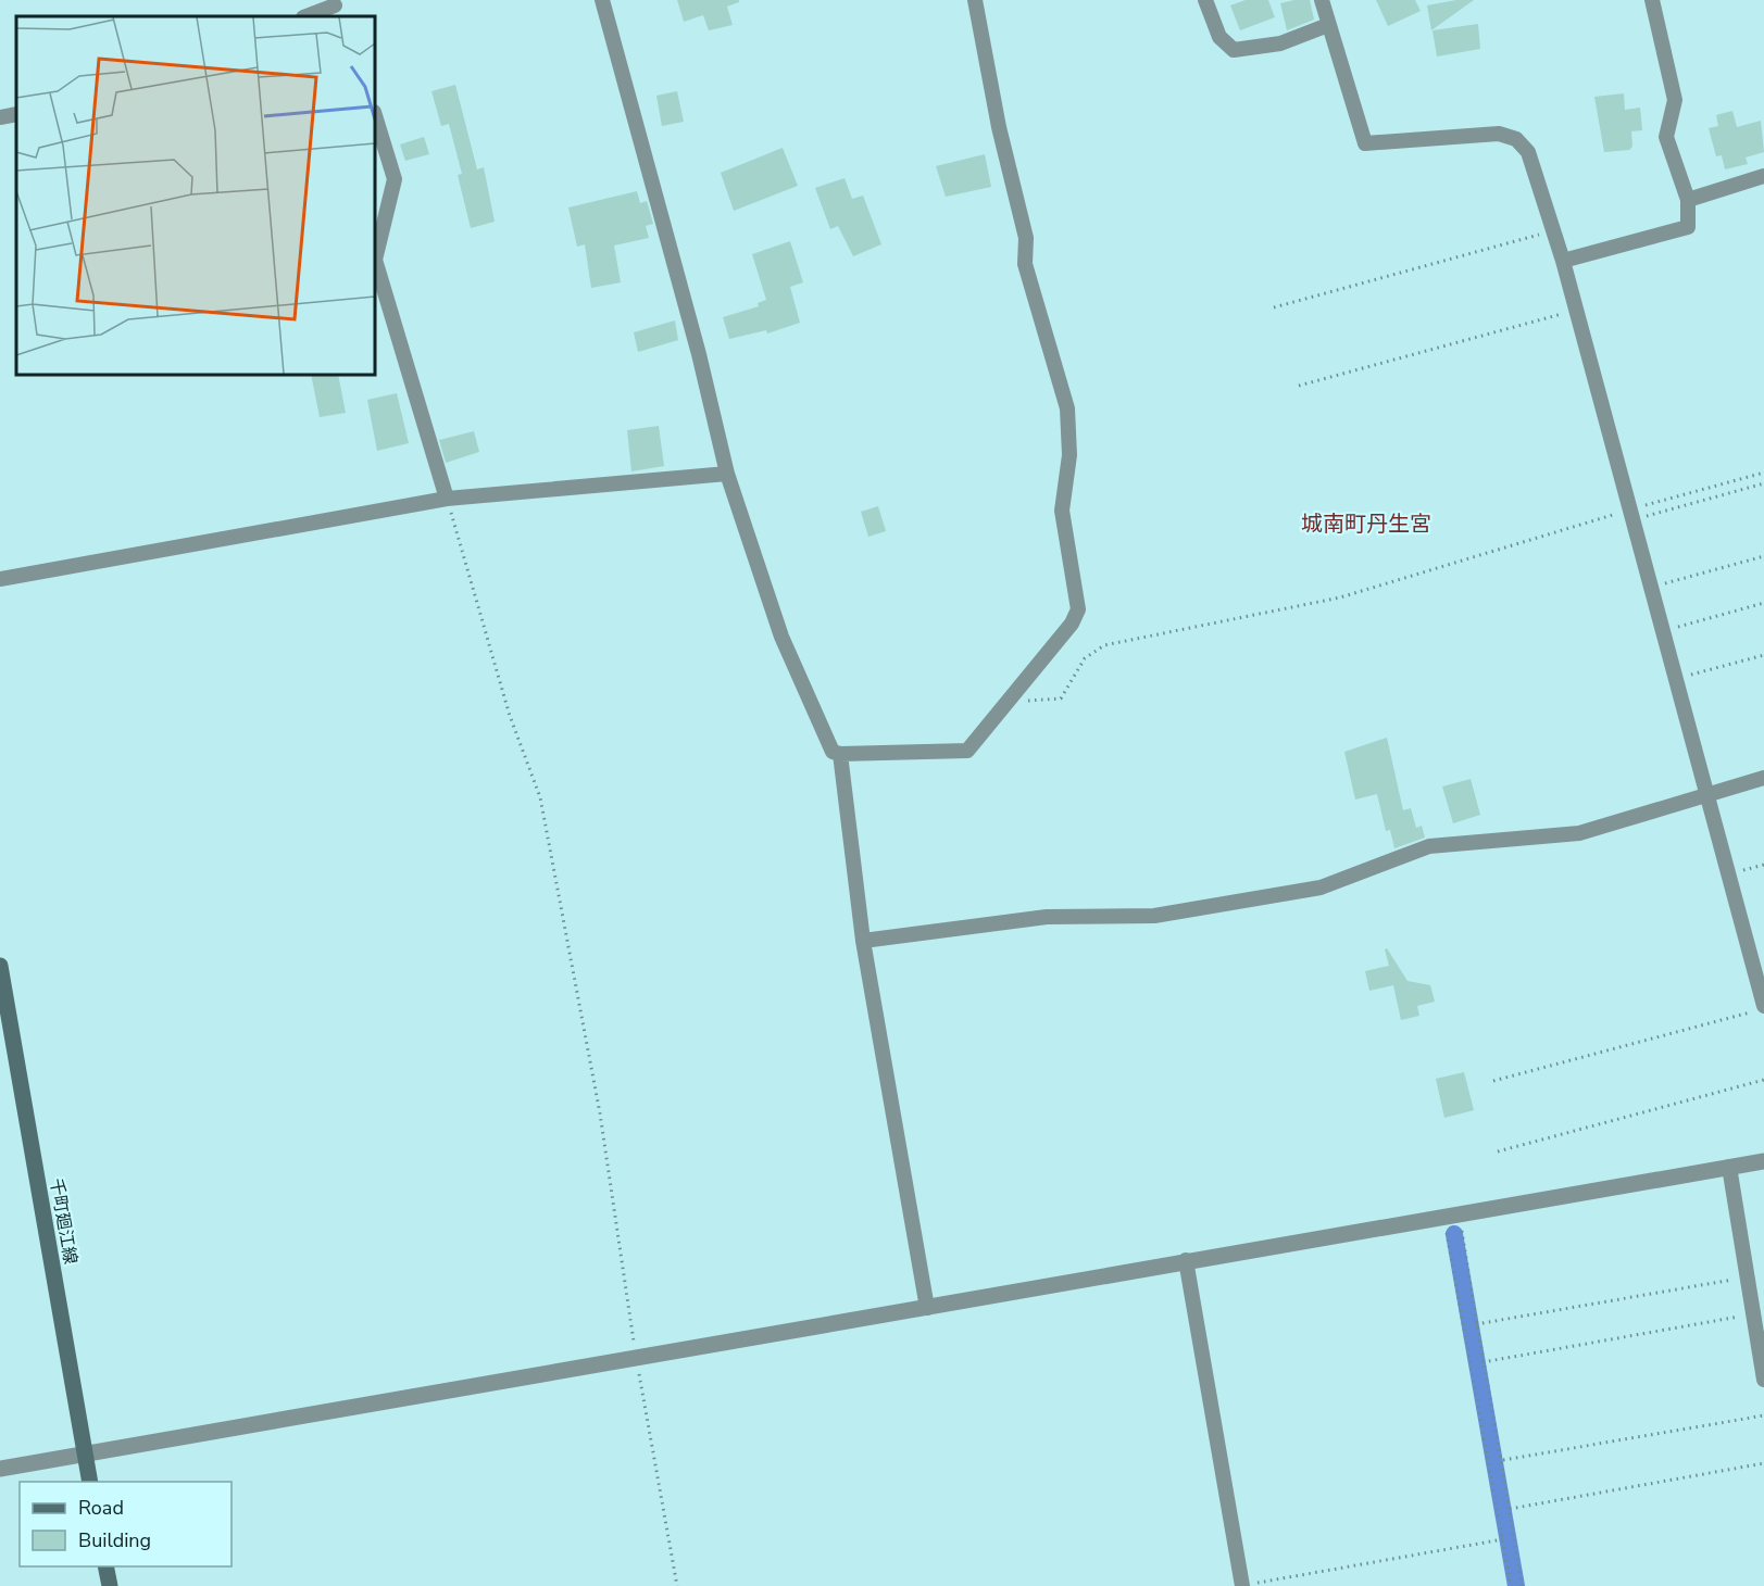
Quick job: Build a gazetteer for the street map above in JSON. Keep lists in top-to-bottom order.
{
  "streets": {
    "main road": ["千町廻江線"]
  },
  "districts": ["城南町丹生宮"],
  "legend": ["Road", "Building"]
}
